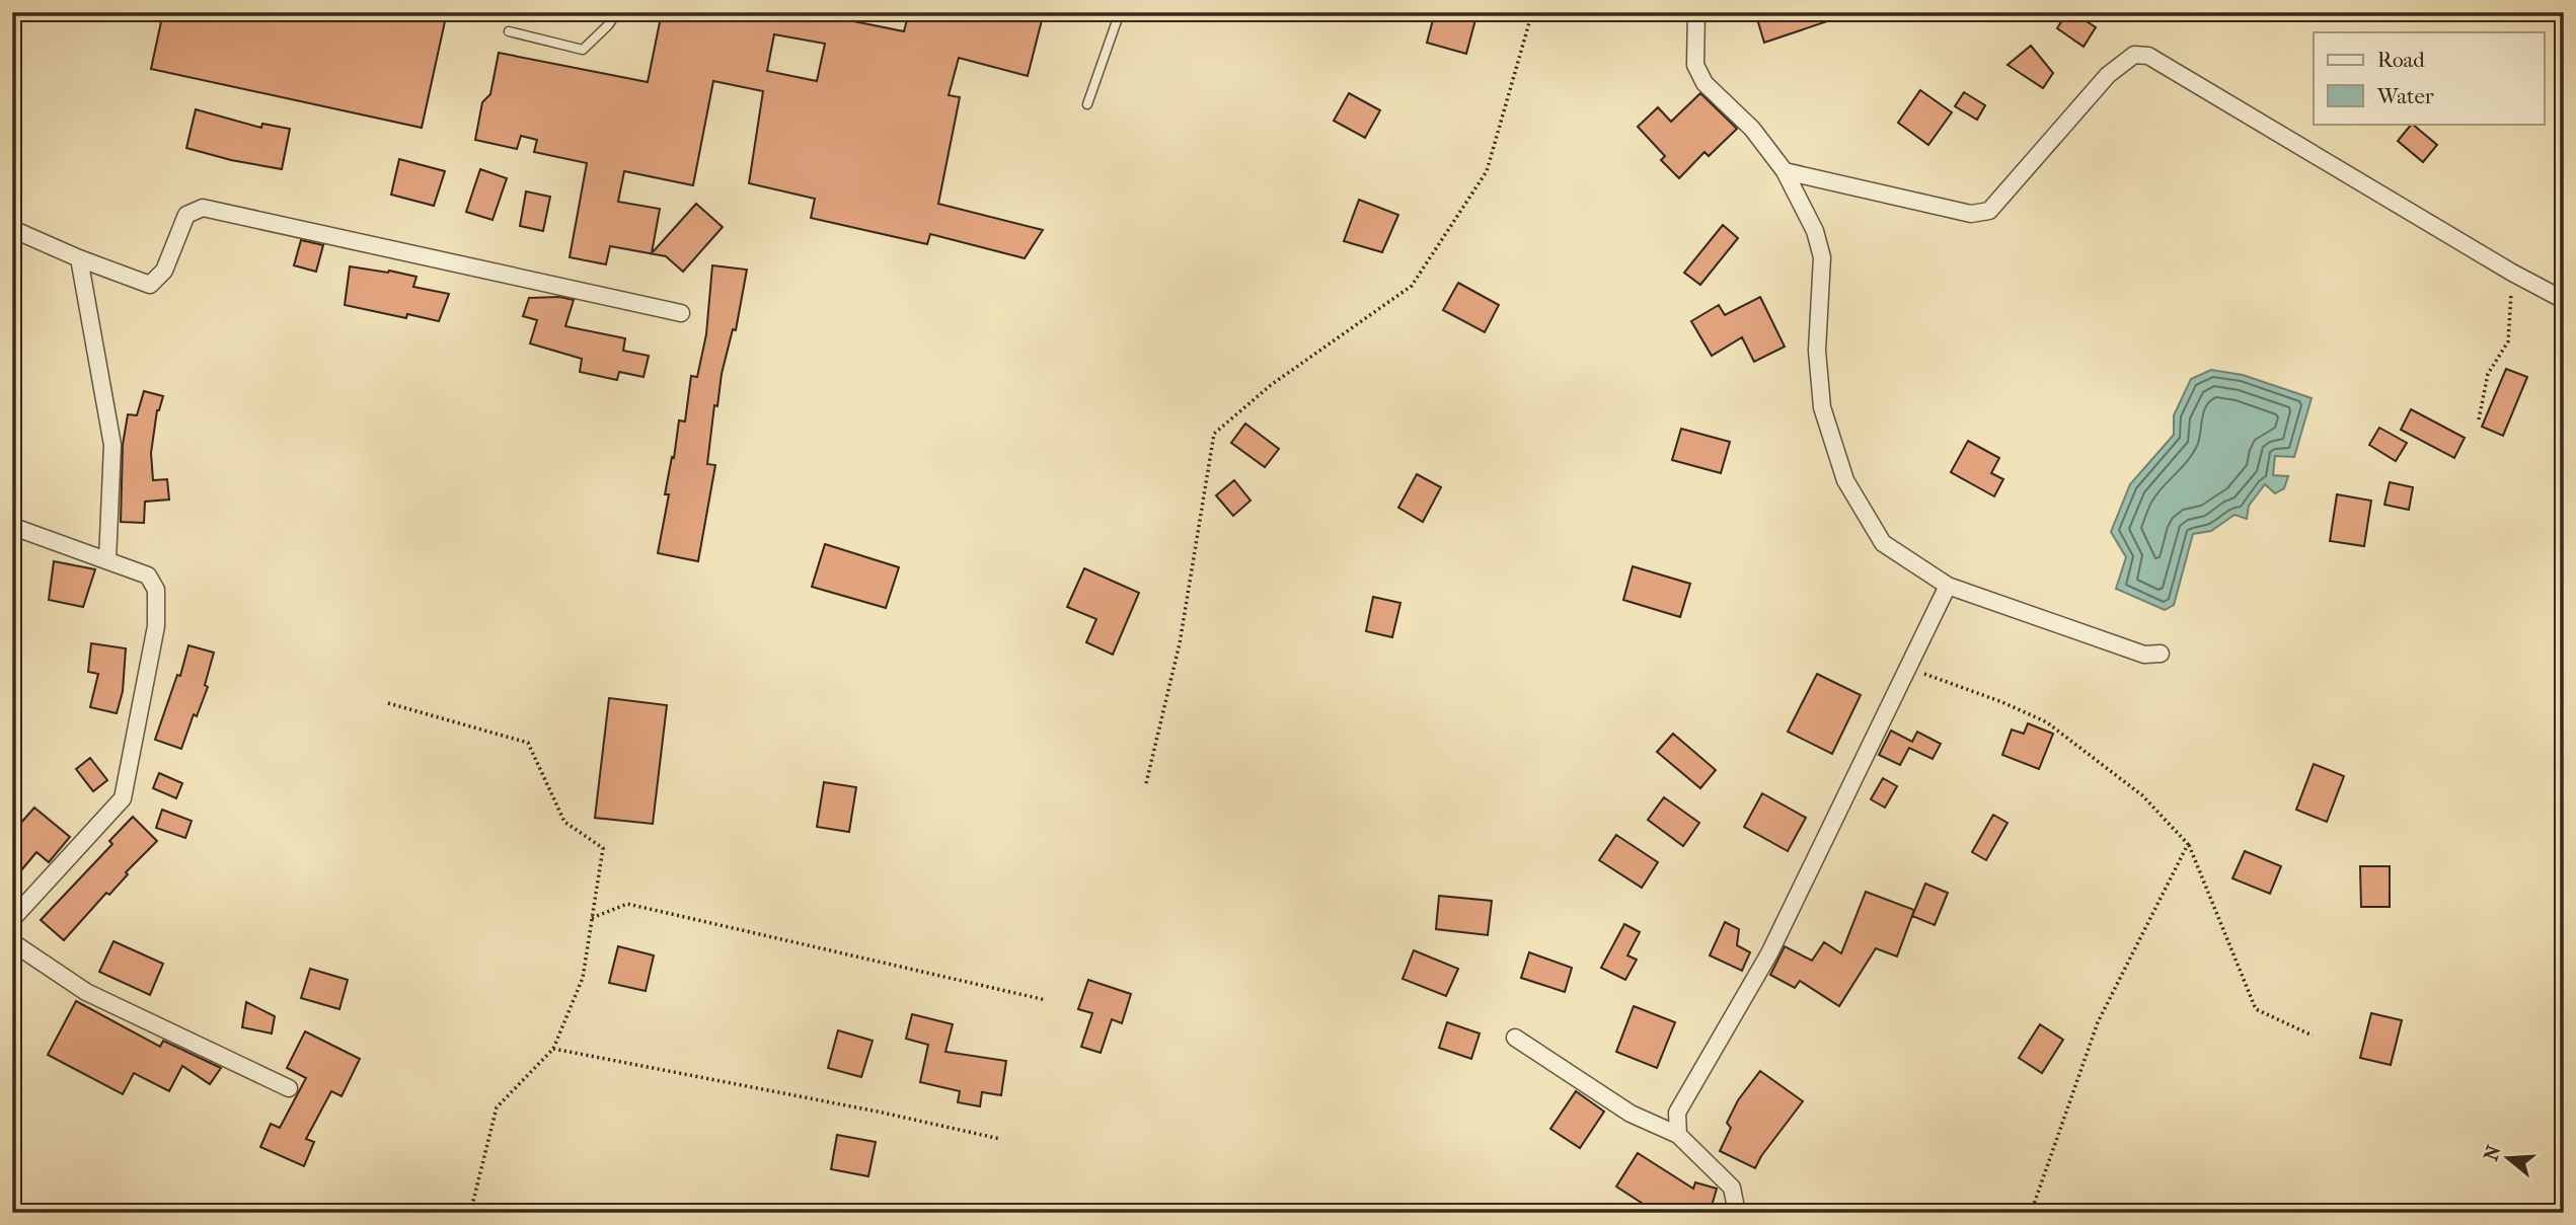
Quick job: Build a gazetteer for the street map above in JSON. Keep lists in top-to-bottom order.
{
  "legend": ["Road", "Water"],
  "north": "left"
}
